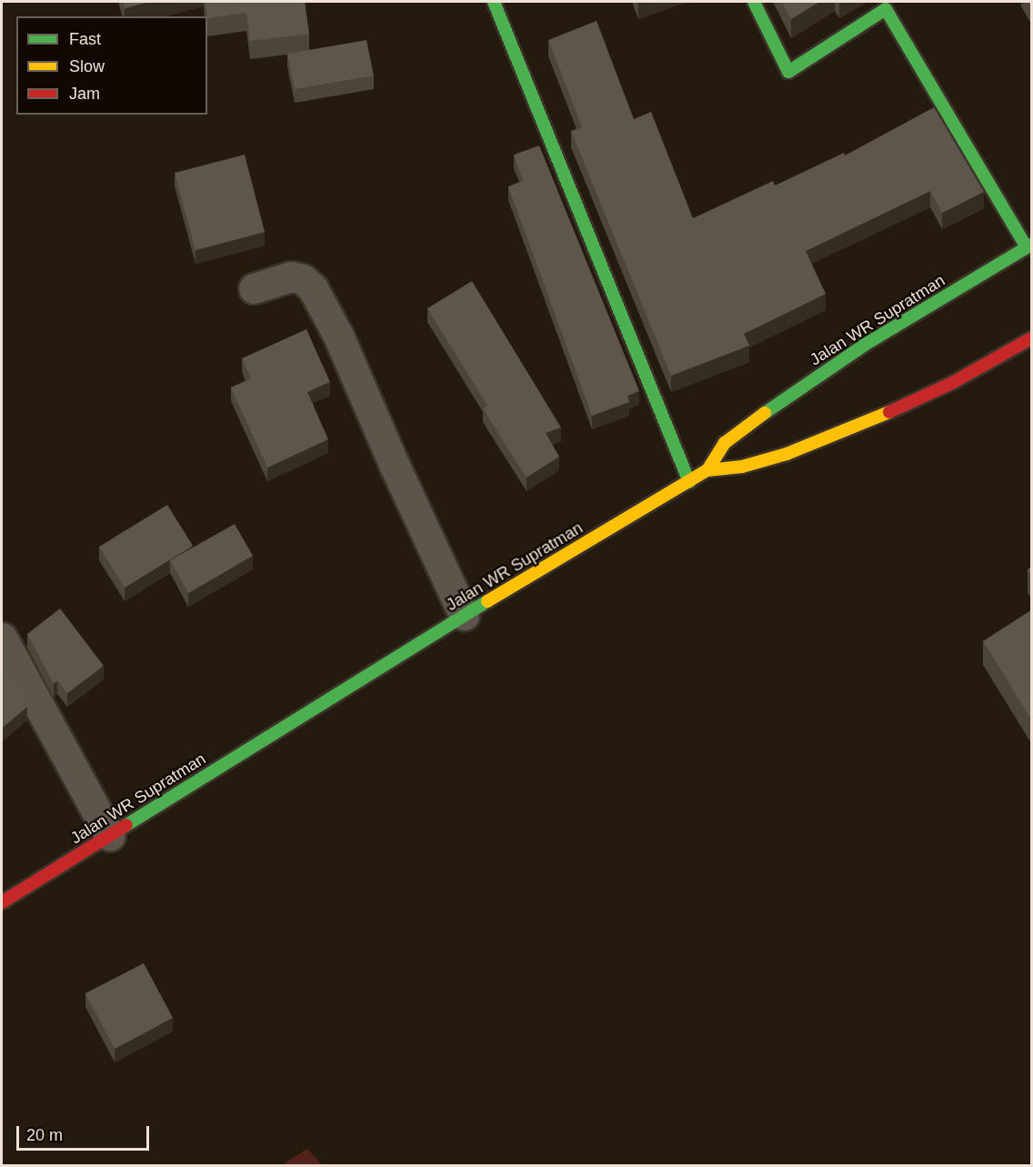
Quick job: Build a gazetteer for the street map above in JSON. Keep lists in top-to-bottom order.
{
  "streets": {
    "main road": ["Jalan WR Supratman"]
  },
  "legend": ["Fast", "Slow", "Jam"],
  "scale_bar": "20 m"
}
